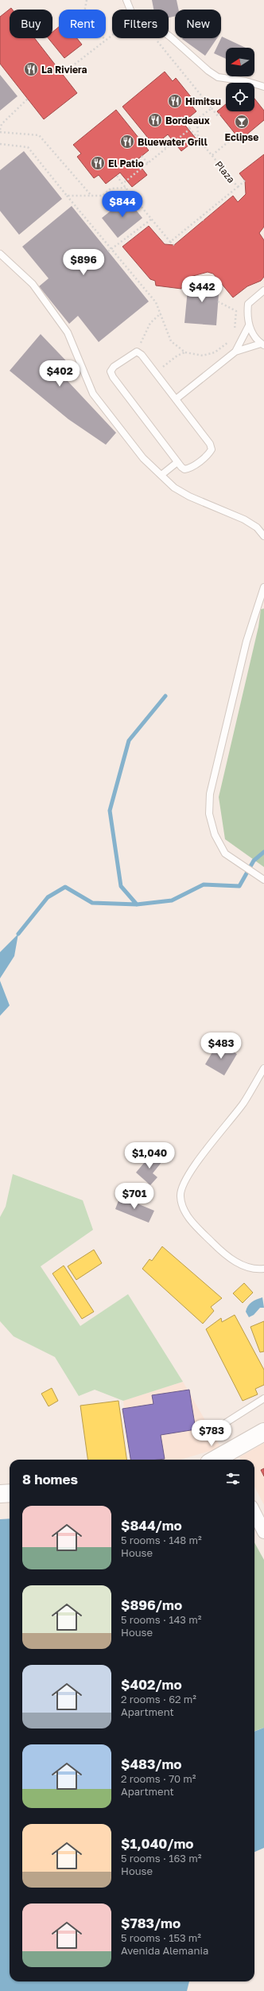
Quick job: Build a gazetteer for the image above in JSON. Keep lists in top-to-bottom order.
{
  "streets": {
    "path": ["Plaza"]
  },
  "places": {
    "restaurant": [
      "La Riviera",
      "Himitsu",
      "Bordeaux",
      "Bluewater Grill",
      "El Patio"
    ],
    "bar": ["Eclipse"]
  },
  "north": "left",
  "page": {
    "chip": [
      "Buy",
      "Rent",
      "Filters",
      "New"
    ],
    "price": [
      "$844",
      "$896",
      "$442",
      "$402",
      "$483",
      "$1,040",
      "$701",
      "$783"
    ],
    "heading": "8 homes",
    "list": [
      {
        "name": "$844/mo",
        "note": "5 rooms · 148 m² · House"
      },
      {
        "name": "$896/mo",
        "note": "5 rooms · 143 m² · House"
      },
      {
        "name": "$402/mo",
        "note": "2 rooms · 62 m² · Apartment"
      },
      {
        "name": "$483/mo",
        "note": "2 rooms · 70 m² · Apartment"
      },
      {
        "name": "$1,040/mo",
        "note": "5 rooms · 163 m² · House"
      },
      {
        "name": "$783/mo",
        "note": "5 rooms · 153 m² · Avenida Alemania"
      }
    ]
  }
}
